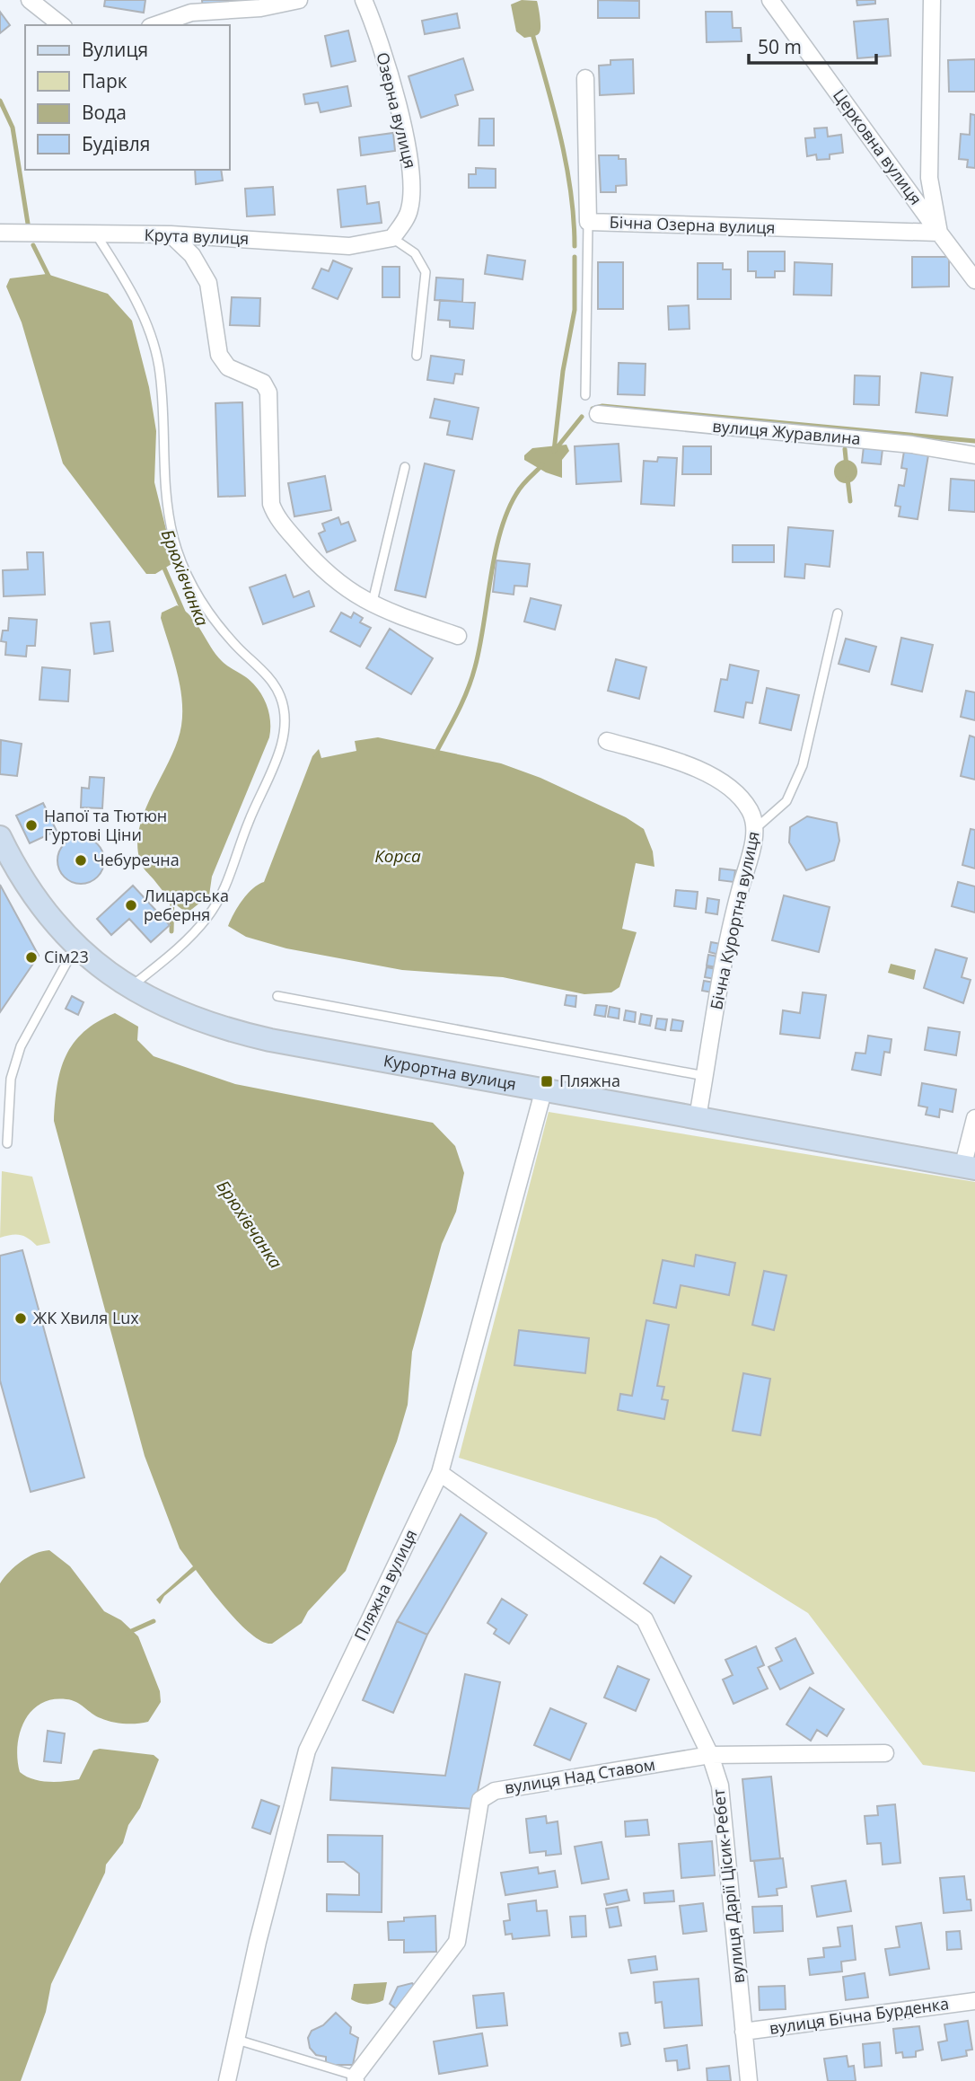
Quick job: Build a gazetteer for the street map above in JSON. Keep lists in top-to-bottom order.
{
  "streets": {
    "main road": ["Курортна вулиця"],
    "street": [
      "Озерна вулиця",
      "Церковна вулиця",
      "Бічна Озерна вулиця",
      "Крута вулиця",
      "вулиця Журавлина",
      "Бічна Курортна вулиця",
      "Пляжна вулиця",
      "вулиця Над Ставом",
      "вулиця Дарії Цісик-Ребет",
      "вулиця Бічна Бурденка"
    ]
  },
  "crossings": [
    ["Озерна вулиця", "Крута вулиця"],
    ["Церковна вулиця", "Бічна Озерна вулиця"],
    ["Бічна Курортна вулиця", "Курортна вулиця"],
    ["Курортна вулиця", "Пляжна вулиця"],
    ["Пляжна вулиця", "вулиця Дарії Цісик-Ребет"],
    ["вулиця Над Ставом", "вулиця Дарії Цісик-Ребет"],
    ["вулиця Дарії Цісик-Ребет", "вулиця Бічна Бурденка"]
  ],
  "water": ["Брюхівчанка", "Корса"],
  "places": {
    "other": [
      "Напої та Тютюн Гуртові Ціни",
      "Чебуречна",
      "Лицарська реберня",
      "Сім23",
      "ЖК Хвиля Lux"
    ],
    "transit": ["Пляжна"]
  },
  "legend": [
    "Вулиця",
    "Парк",
    "Вода",
    "Будівля"
  ],
  "scale_bar": "50 m"
}
